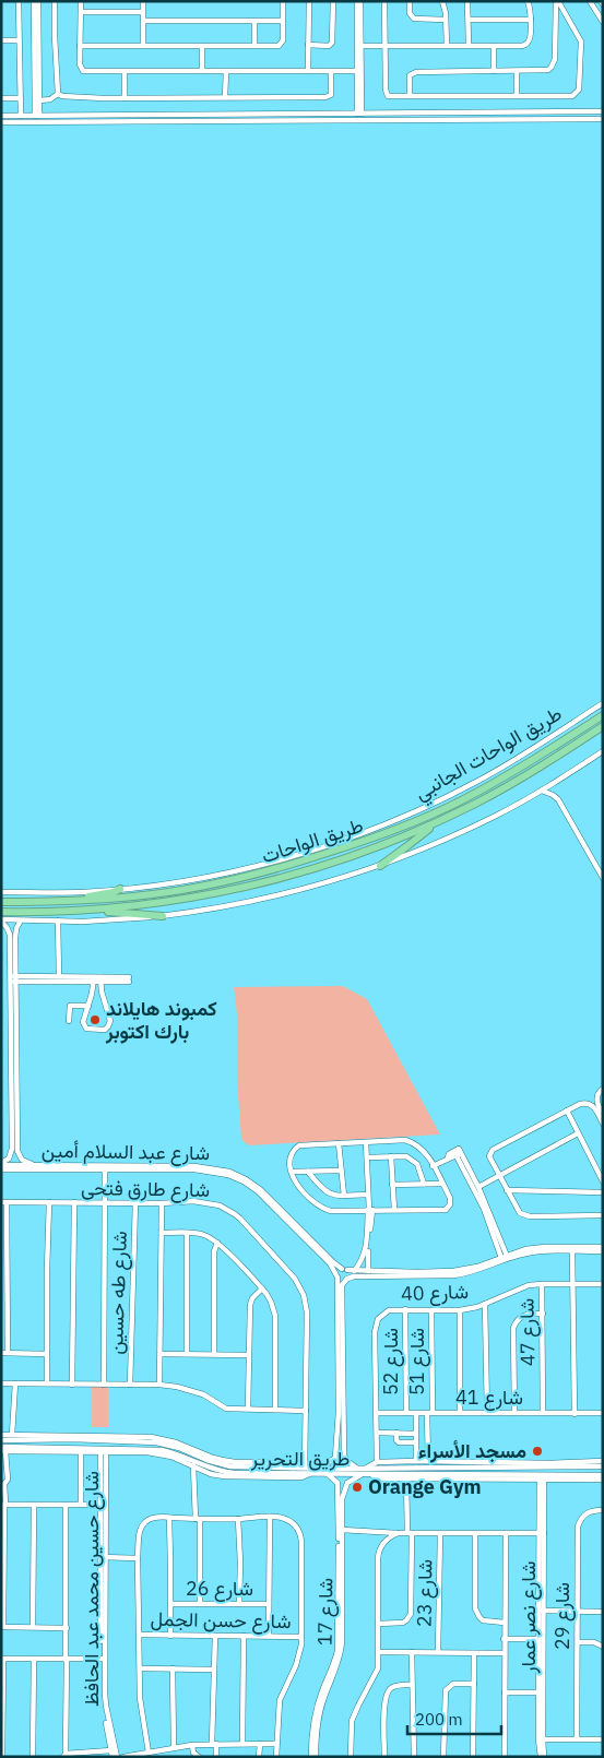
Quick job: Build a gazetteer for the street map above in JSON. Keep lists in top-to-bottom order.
{
  "streets": {
    "highway": ["طريق الواحات"],
    "street": [
      "طريق الواحات الجانبي",
      "شارع عبد السلام أمين",
      "شارع طارق فتحى",
      "شارع طه حسين",
      "شارع 40",
      "شارع 47",
      "شارع 52",
      "شارع 51",
      "شارع 41",
      "طريق التحرير",
      "شارع حسين محمد عبد الحافظ",
      "شارع 26",
      "شارع 23",
      "شارع 17",
      "شارع 29",
      "شارع نصر عمار",
      "شارع حسن الجمل"
    ]
  },
  "crossings": [
    ["شارع طارق فتحى", "شارع طه حسين"],
    ["شارع طارق فتحى", "طريق التحرير"],
    ["شارع 40", "شارع 47"],
    ["شارع 40", "شارع 52"],
    ["شارع 40", "شارع 51"],
    ["شارع 40", "شارع 41"],
    ["شارع 47", "شارع 41"],
    ["شارع 52", "شارع 41"],
    ["شارع 51", "شارع 41"]
  ],
  "places": ["كمبوند هايلاند بارك اكتوبر", "مسجد الأسراء", "Orange Gym"],
  "scale_bar": "200 m"
}
